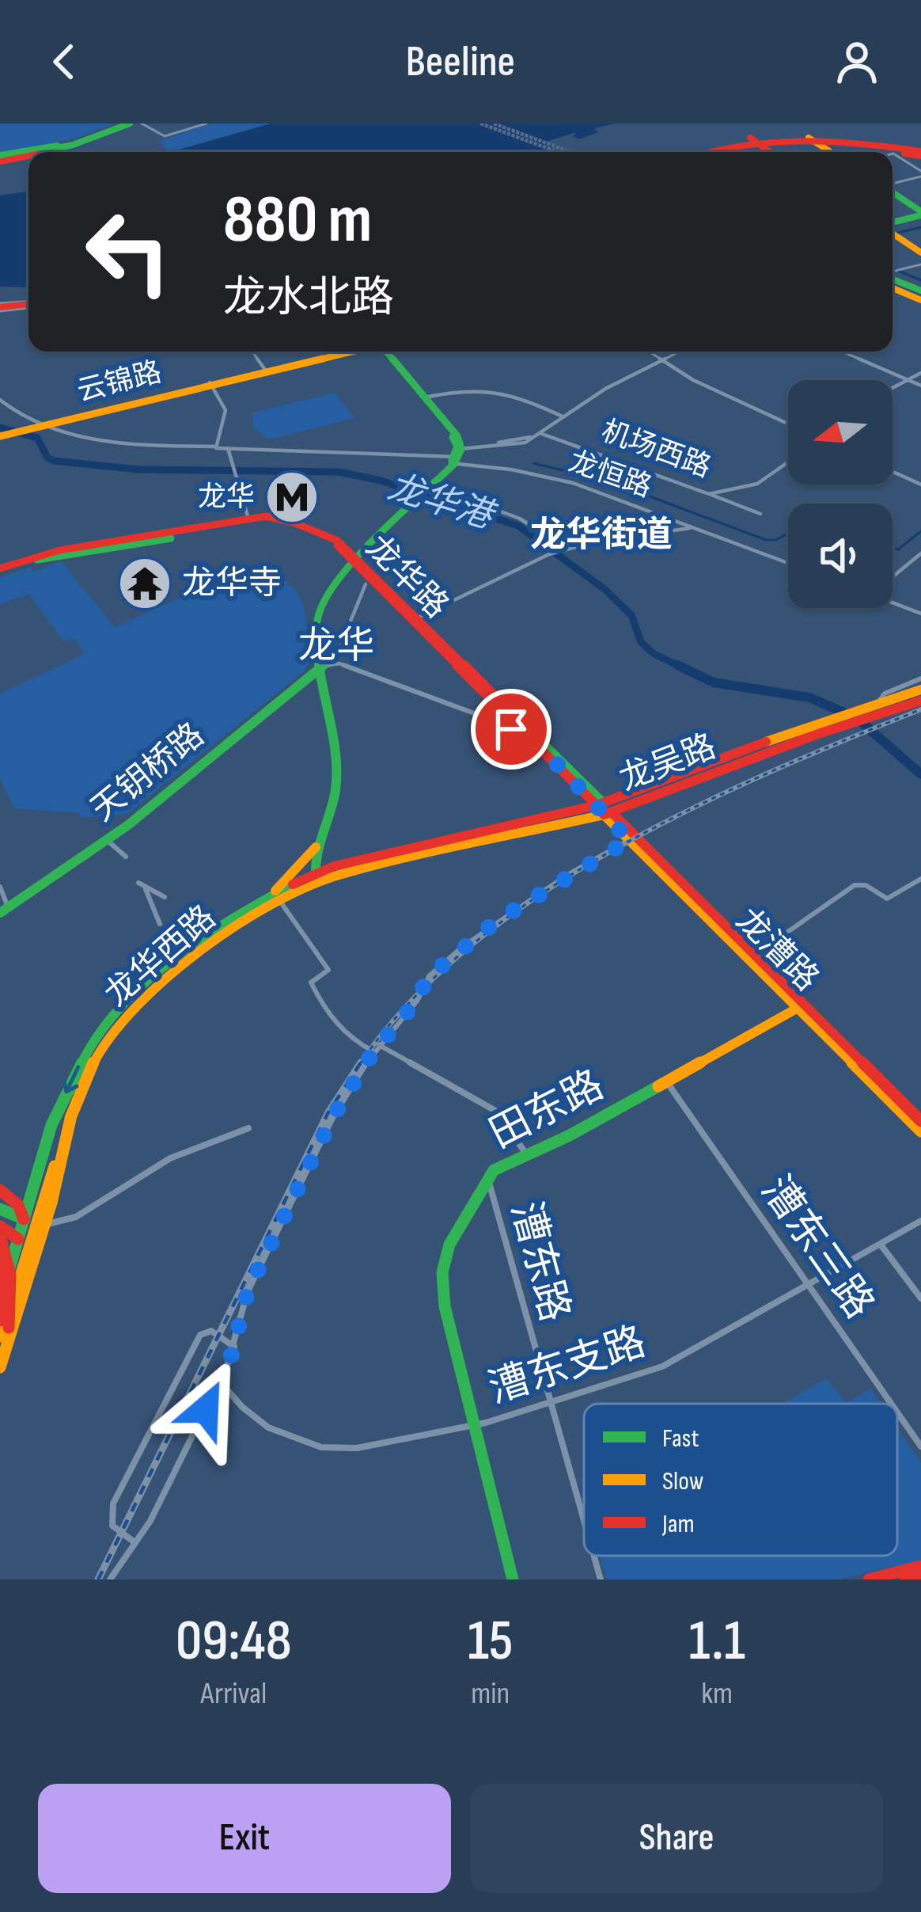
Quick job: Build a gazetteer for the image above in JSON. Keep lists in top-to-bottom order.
{
  "streets": {
    "main road": [
      "云锦路",
      "龙华路",
      "龙吴路",
      "天钥桥路",
      "龙漕路",
      "龙华西路",
      "田东路"
    ],
    "street": [
      "机场西路",
      "龙恒路",
      "漕东三路",
      "漕东路",
      "漕东支路"
    ]
  },
  "crossings": [
    ["云锦路", "龙恒路"],
    ["龙华路", "龙吴路"],
    ["龙华路", "龙漕路"],
    ["龙吴路", "龙漕路"],
    ["龙吴路", "龙华西路"],
    ["龙漕路", "田东路"],
    ["田东路", "漕东三路"],
    ["田东路", "漕东路"],
    ["田东路", "漕东支路"],
    ["漕东三路", "漕东支路"],
    ["漕东路", "漕东支路"]
  ],
  "districts": ["龙华街道", "龙华"],
  "water": ["龙华港"],
  "places": {
    "metro station": ["龙华"],
    "temple": ["龙华寺"]
  },
  "legend": ["Fast", "Slow", "Jam"],
  "north": "left",
  "page": {
    "header": "Beeline",
    "turn": ["880 m", "龙水北路"],
    "eta": [
      "09:48",
      "Arrival",
      "15",
      "min",
      "1.1",
      "km"
    ],
    "buttons": ["Exit", "Share"]
  }
}
